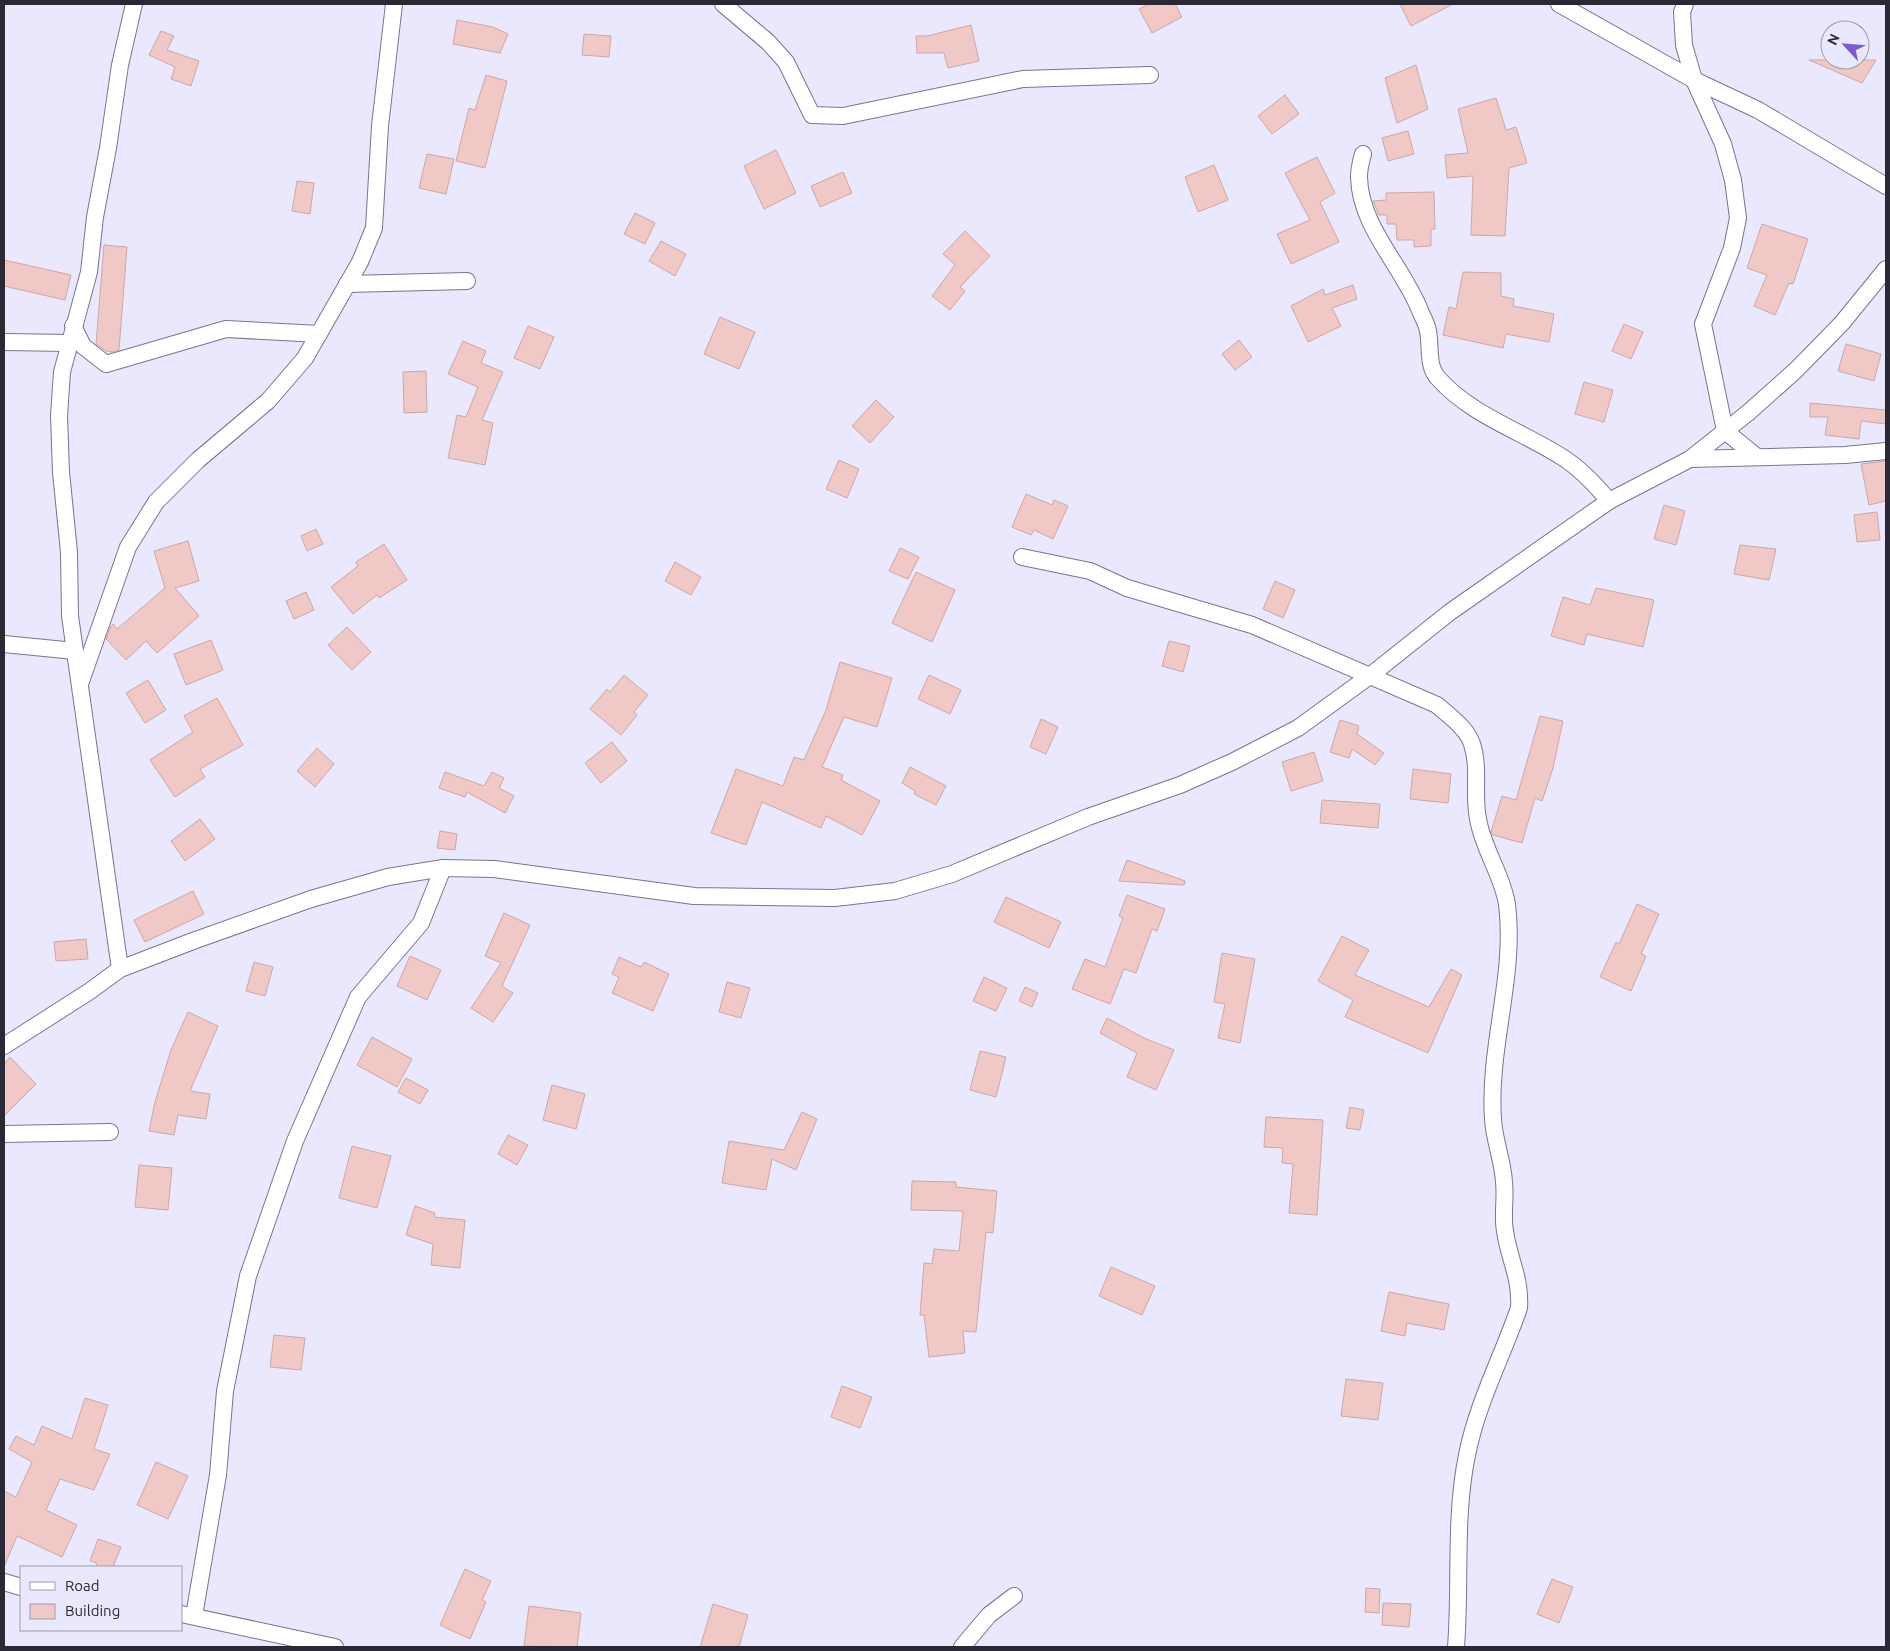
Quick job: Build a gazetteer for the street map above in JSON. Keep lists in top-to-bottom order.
{
  "legend": ["Road", "Building"],
  "north": "top left"
}
